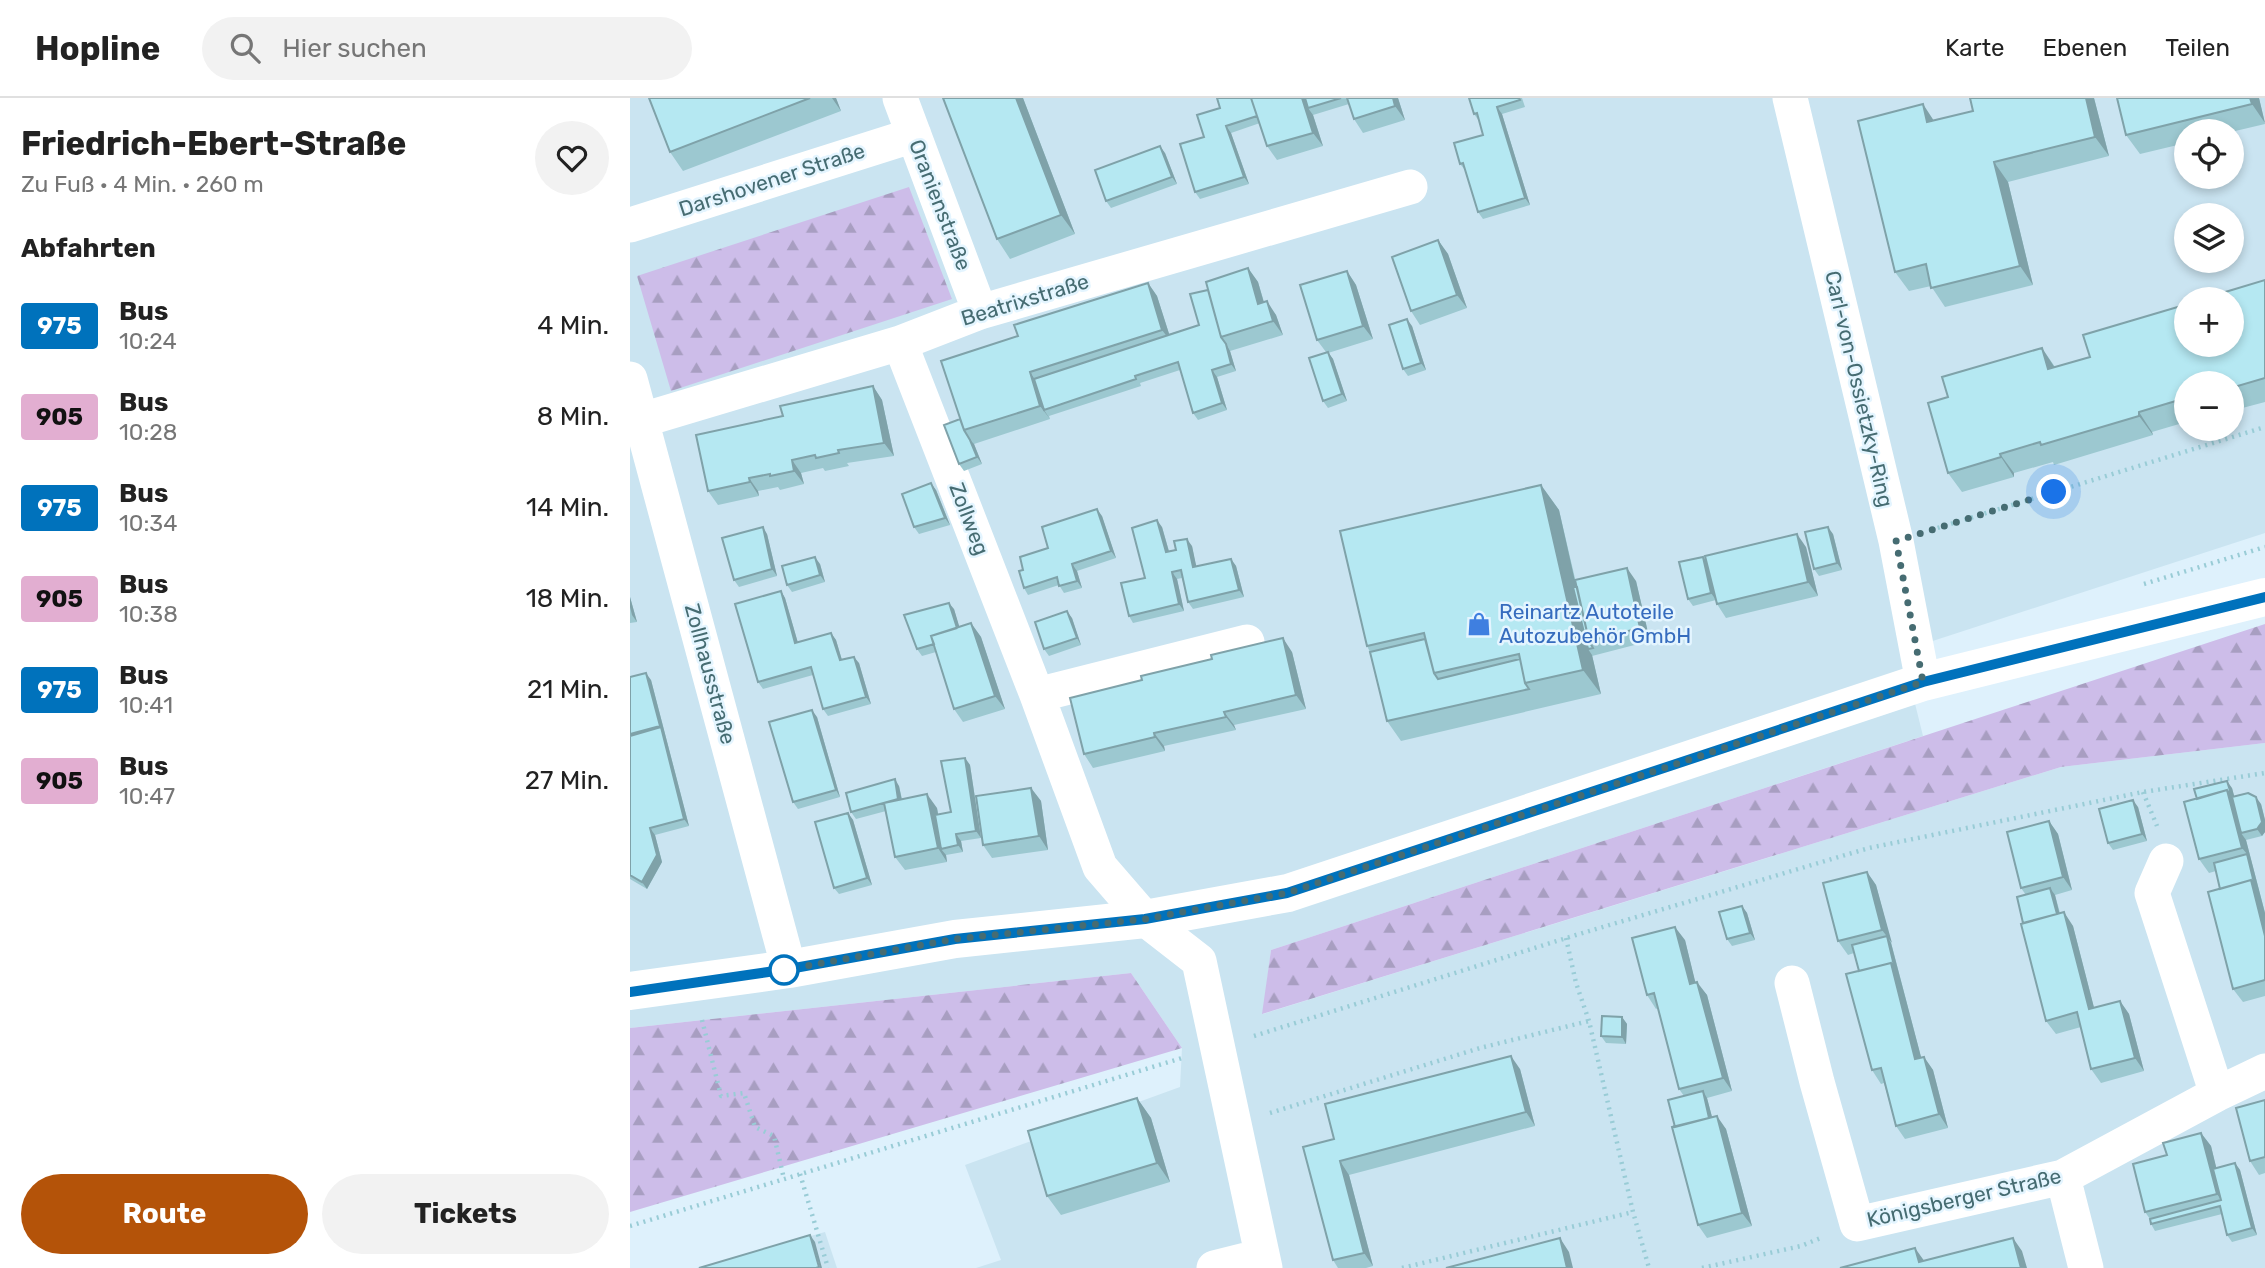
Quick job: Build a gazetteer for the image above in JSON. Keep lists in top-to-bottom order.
{
  "streets": {
    "street": [
      "Darshovener Straße",
      "Oranienstraße",
      "Beatrixstraße",
      "Carl-von-Ossietzky-Ring",
      "Zollweg",
      "Zollhausstraße",
      "Königsberger Straße"
    ]
  },
  "crossings": [
    ["Darshovener Straße", "Oranienstraße"],
    ["Oranienstraße", "Beatrixstraße"],
    ["Beatrixstraße", "Zollweg"],
    ["Beatrixstraße", "Zollhausstraße"]
  ],
  "places": {
    "shop": ["Reinartz Autoteile Autozubehör GmbH"]
  },
  "lines": ["bus line 975"],
  "page": {
    "header": "Hopline",
    "search": "Hier suchen",
    "nav": ["Karte", "Ebenen", "Teilen"],
    "heading": [
      ["Friedrich-Ebert-Straße", "Zu Fuß · 4 Min. · 260 m"],
      "Abfahrten"
    ],
    "map_buttons": ["+", "−"],
    "list": [
      {
        "mark": "975",
        "name": "Bus",
        "note": "10:24",
        "value": "4 Min."
      },
      {
        "mark": "905",
        "name": "Bus",
        "note": "10:28",
        "value": "8 Min."
      },
      {
        "mark": "975",
        "name": "Bus",
        "note": "10:34",
        "value": "14 Min."
      },
      {
        "mark": "905",
        "name": "Bus",
        "note": "10:38",
        "value": "18 Min."
      },
      {
        "mark": "975",
        "name": "Bus",
        "note": "10:41",
        "value": "21 Min."
      },
      {
        "mark": "905",
        "name": "Bus",
        "note": "10:47",
        "value": "27 Min."
      }
    ],
    "buttons": ["Route", "Tickets"]
  }
}
